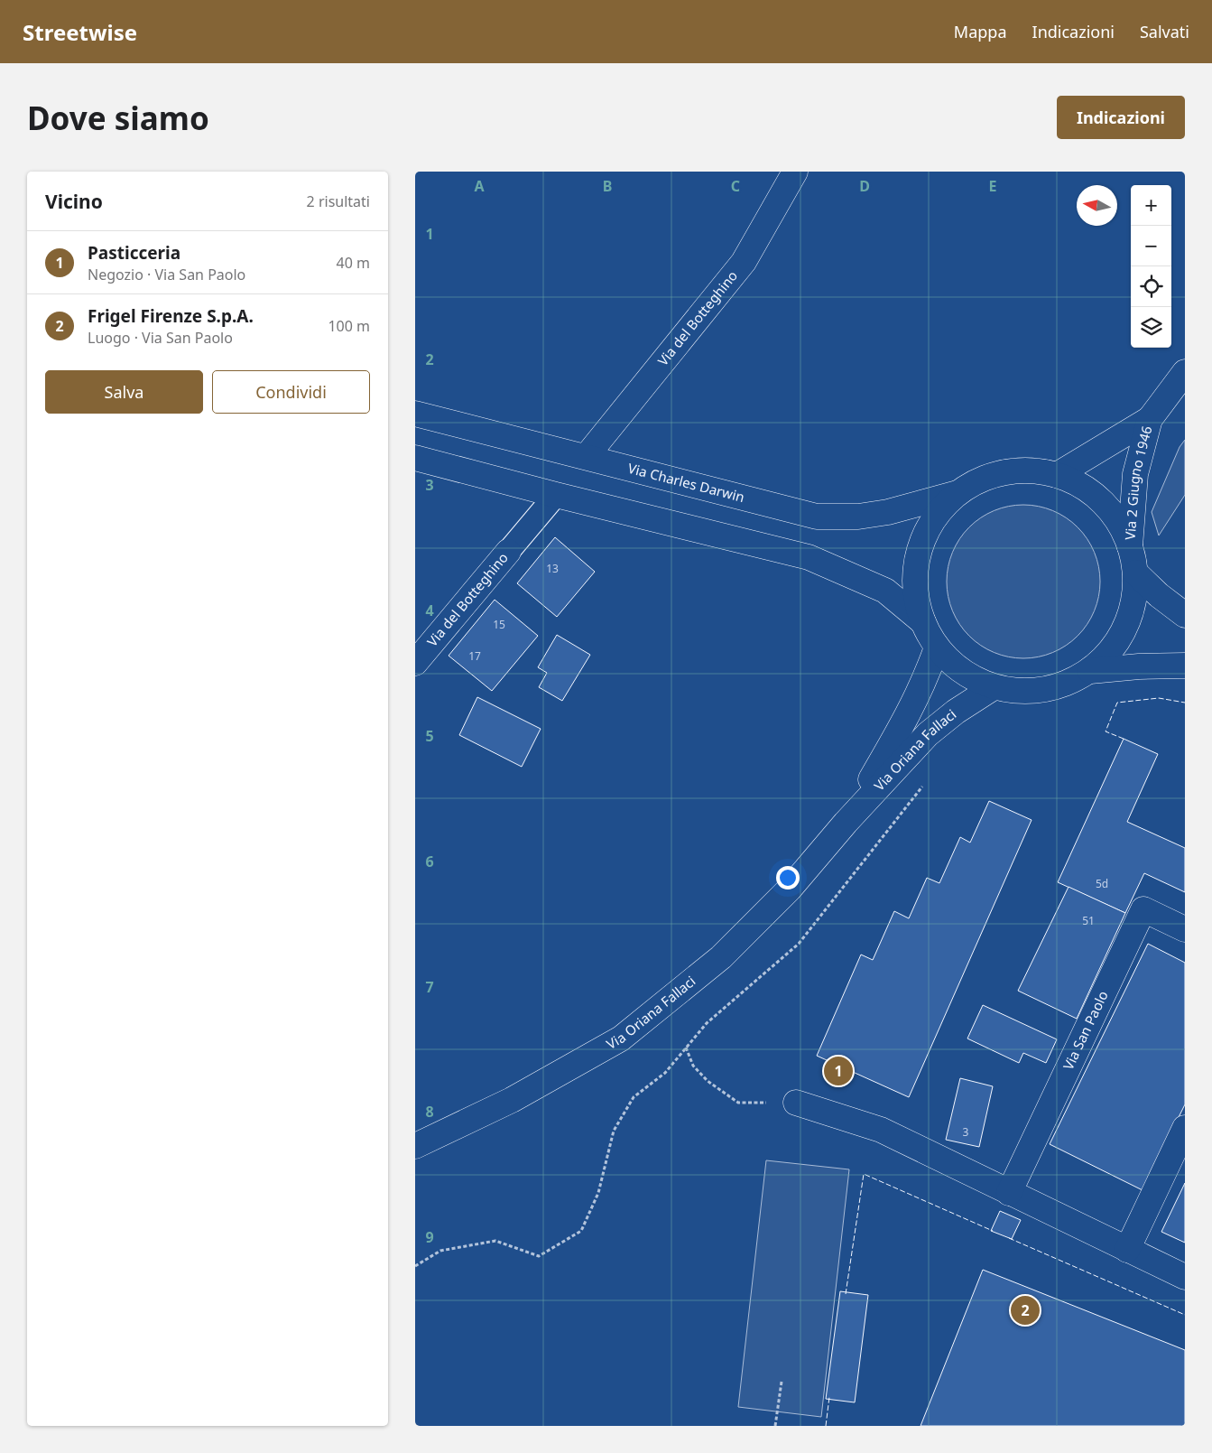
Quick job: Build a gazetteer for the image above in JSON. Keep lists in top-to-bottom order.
{
  "streets": {
    "street": [
      "Via del Botteghino",
      "Via Charles Darwin",
      "Via 2 Giugno 1946",
      "Via Oriana Fallaci",
      "Via San Paolo"
    ]
  },
  "crossings": [
    ["Via del Botteghino", "Via Charles Darwin"],
    ["Via Charles Darwin", "Via 2 Giugno 1946"],
    ["Via Charles Darwin", "Via Oriana Fallaci"]
  ],
  "house_numbers": [
    "13",
    "15",
    "17",
    "5d",
    "51",
    "3"
  ],
  "north": "left",
  "page": {
    "header": "Streetwise",
    "nav": ["Mappa", "Indicazioni", "Salvati"],
    "buttons": [
      "Indicazioni",
      ["Salva", "Condividi"]
    ],
    "title": "Dove siamo",
    "heading": ["Vicino", "2 risultati"],
    "map_buttons": ["+", "−"],
    "list": [
      {
        "mark": "1",
        "name": "Pasticceria",
        "note": "Negozio · Via San Paolo",
        "value": "40 m"
      },
      {
        "mark": "2",
        "name": "Frigel Firenze S.p.A.",
        "note": "Luogo · Via San Paolo",
        "value": "100 m"
      }
    ],
    "pins": ["1", "2"]
  },
  "grid": {
    "columns": [
      "A",
      "B",
      "C",
      "D",
      "E"
    ],
    "rows": [
      "1",
      "2",
      "3",
      "4",
      "5",
      "6",
      "7",
      "8",
      "9"
    ]
  }
}
